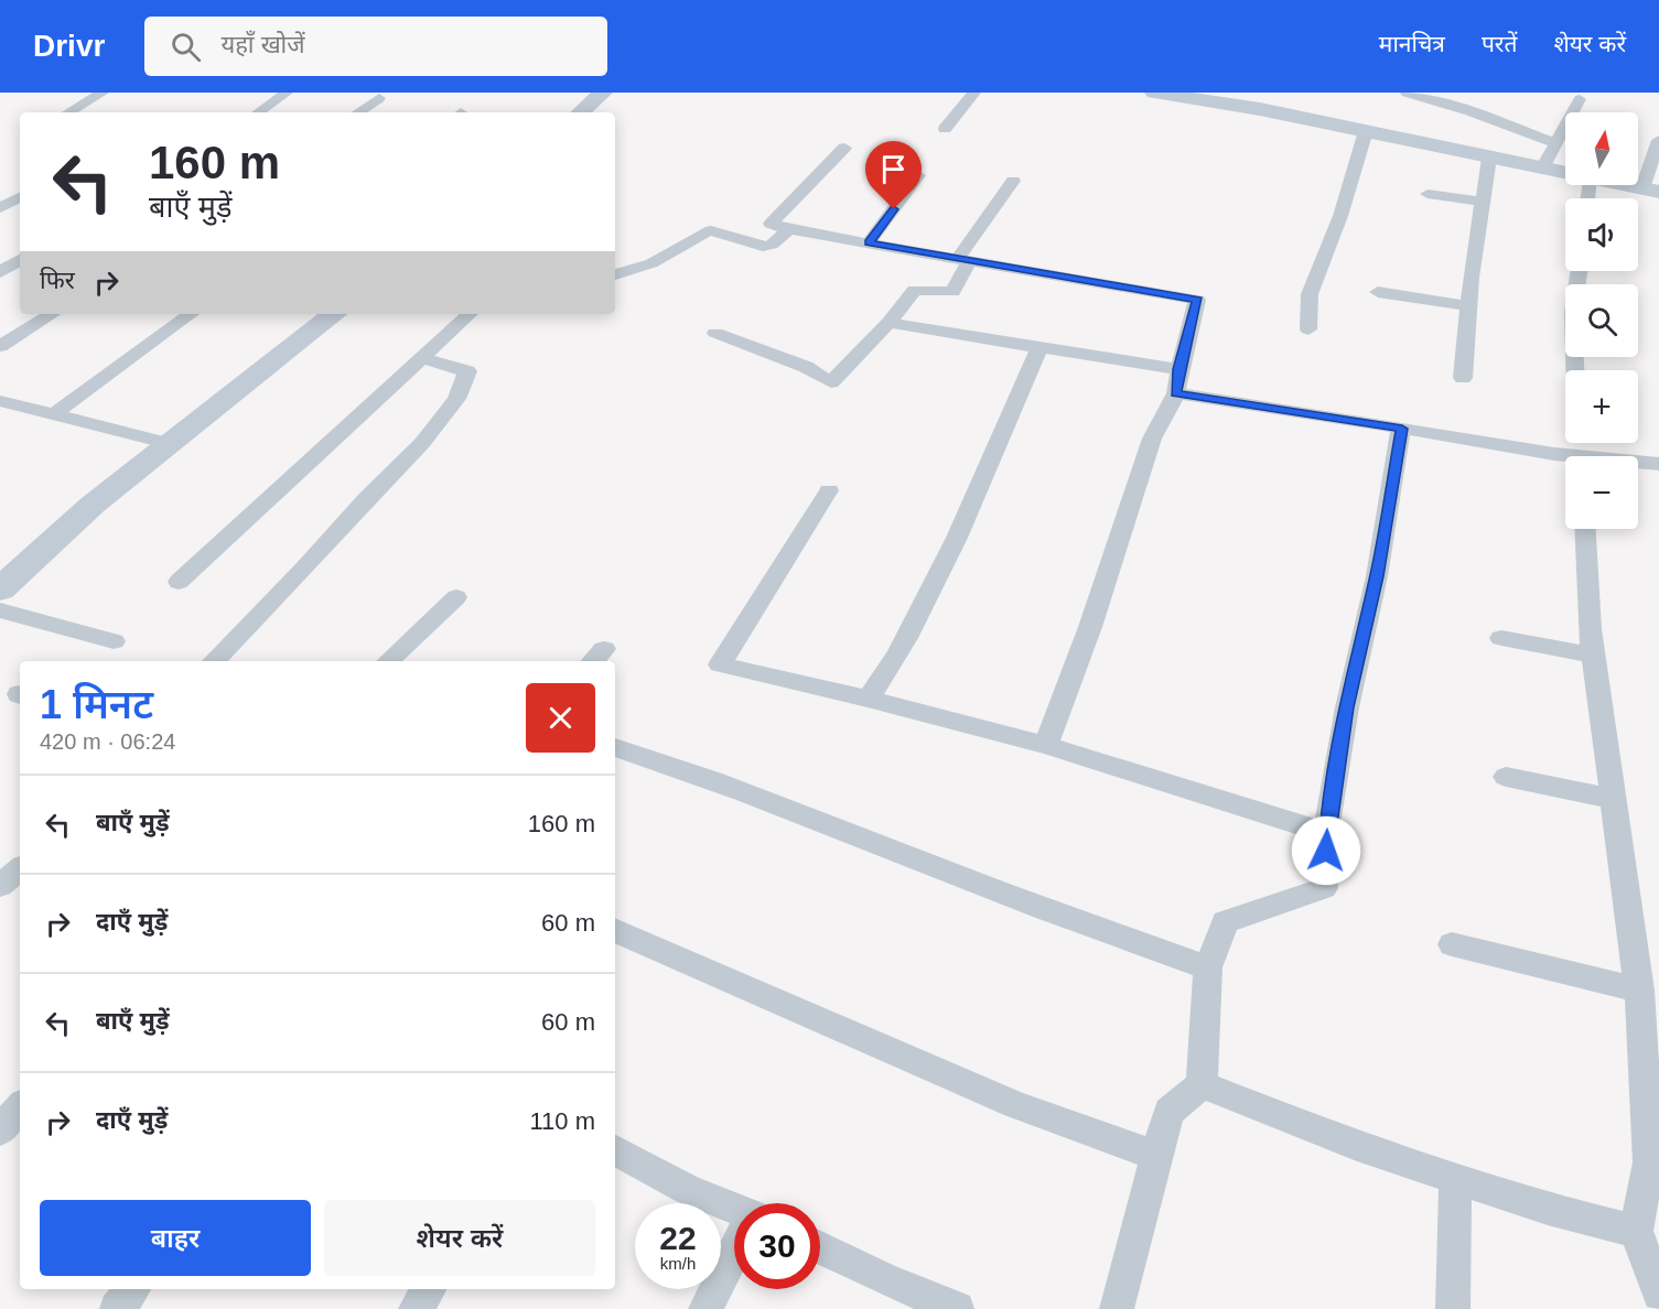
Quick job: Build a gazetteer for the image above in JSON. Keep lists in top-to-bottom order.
{
  "north": "top",
  "page": {
    "header": "Drivr",
    "search": "यहाँ खोजें",
    "nav": ["मानचित्र", "परतें", "शेयर करें"],
    "map_buttons": ["+", "−"],
    "turn": ["160 m", "बाएँ मुड़ें"],
    "then": "फिर",
    "heading": ["1 मिनट", "420 m · 06:24"],
    "list": [
      {
        "name": "बाएँ मुड़ें",
        "value": "160 m"
      },
      {
        "name": "दाएँ मुड़ें",
        "value": "60 m"
      },
      {
        "name": "बाएँ मुड़ें",
        "value": "60 m"
      },
      {
        "name": "दाएँ मुड़ें",
        "value": "110 m"
      }
    ],
    "buttons": ["बाहर", "शेयर करें"],
    "speed": "22 km/h",
    "limit": "30"
  }
}
